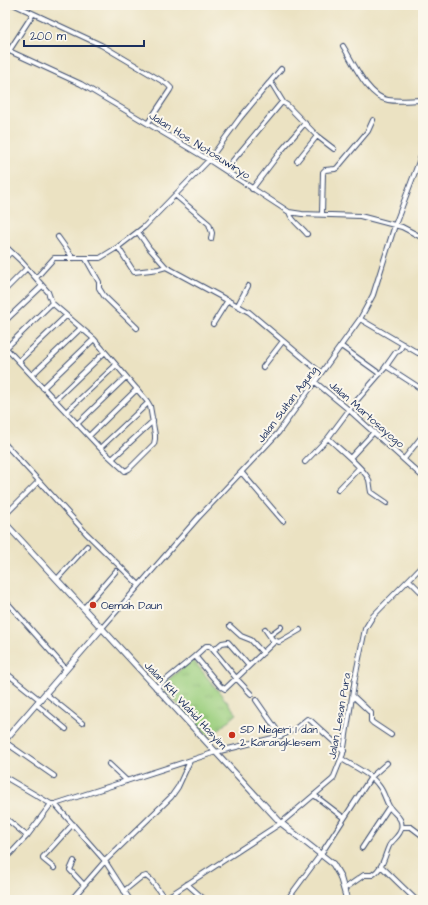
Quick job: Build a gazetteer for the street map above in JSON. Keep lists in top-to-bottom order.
{
  "streets": {
    "main road": ["Jalan KH. Wahid Hasyim"],
    "street": [
      "Jalan Hos. Notosuwiryo",
      "Jalan Sultan Agung",
      "Jalan Martosayogo",
      "Jalan Lesan Pura"
    ]
  },
  "crossings": [
    ["Jalan Hos. Notosuwiryo", "Jalan Sultan Agung"],
    ["Jalan Sultan Agung", "Jalan Martosayogo"],
    ["Jalan Sultan Agung", "Jalan KH. Wahid Hasyim"],
    ["Jalan KH. Wahid Hasyim", "Jalan Lesan Pura"]
  ],
  "places": ["Oemah Daun", "SD Negeri 1 dan 2 Karangklesem"],
  "scale_bar": "200 m"
}
